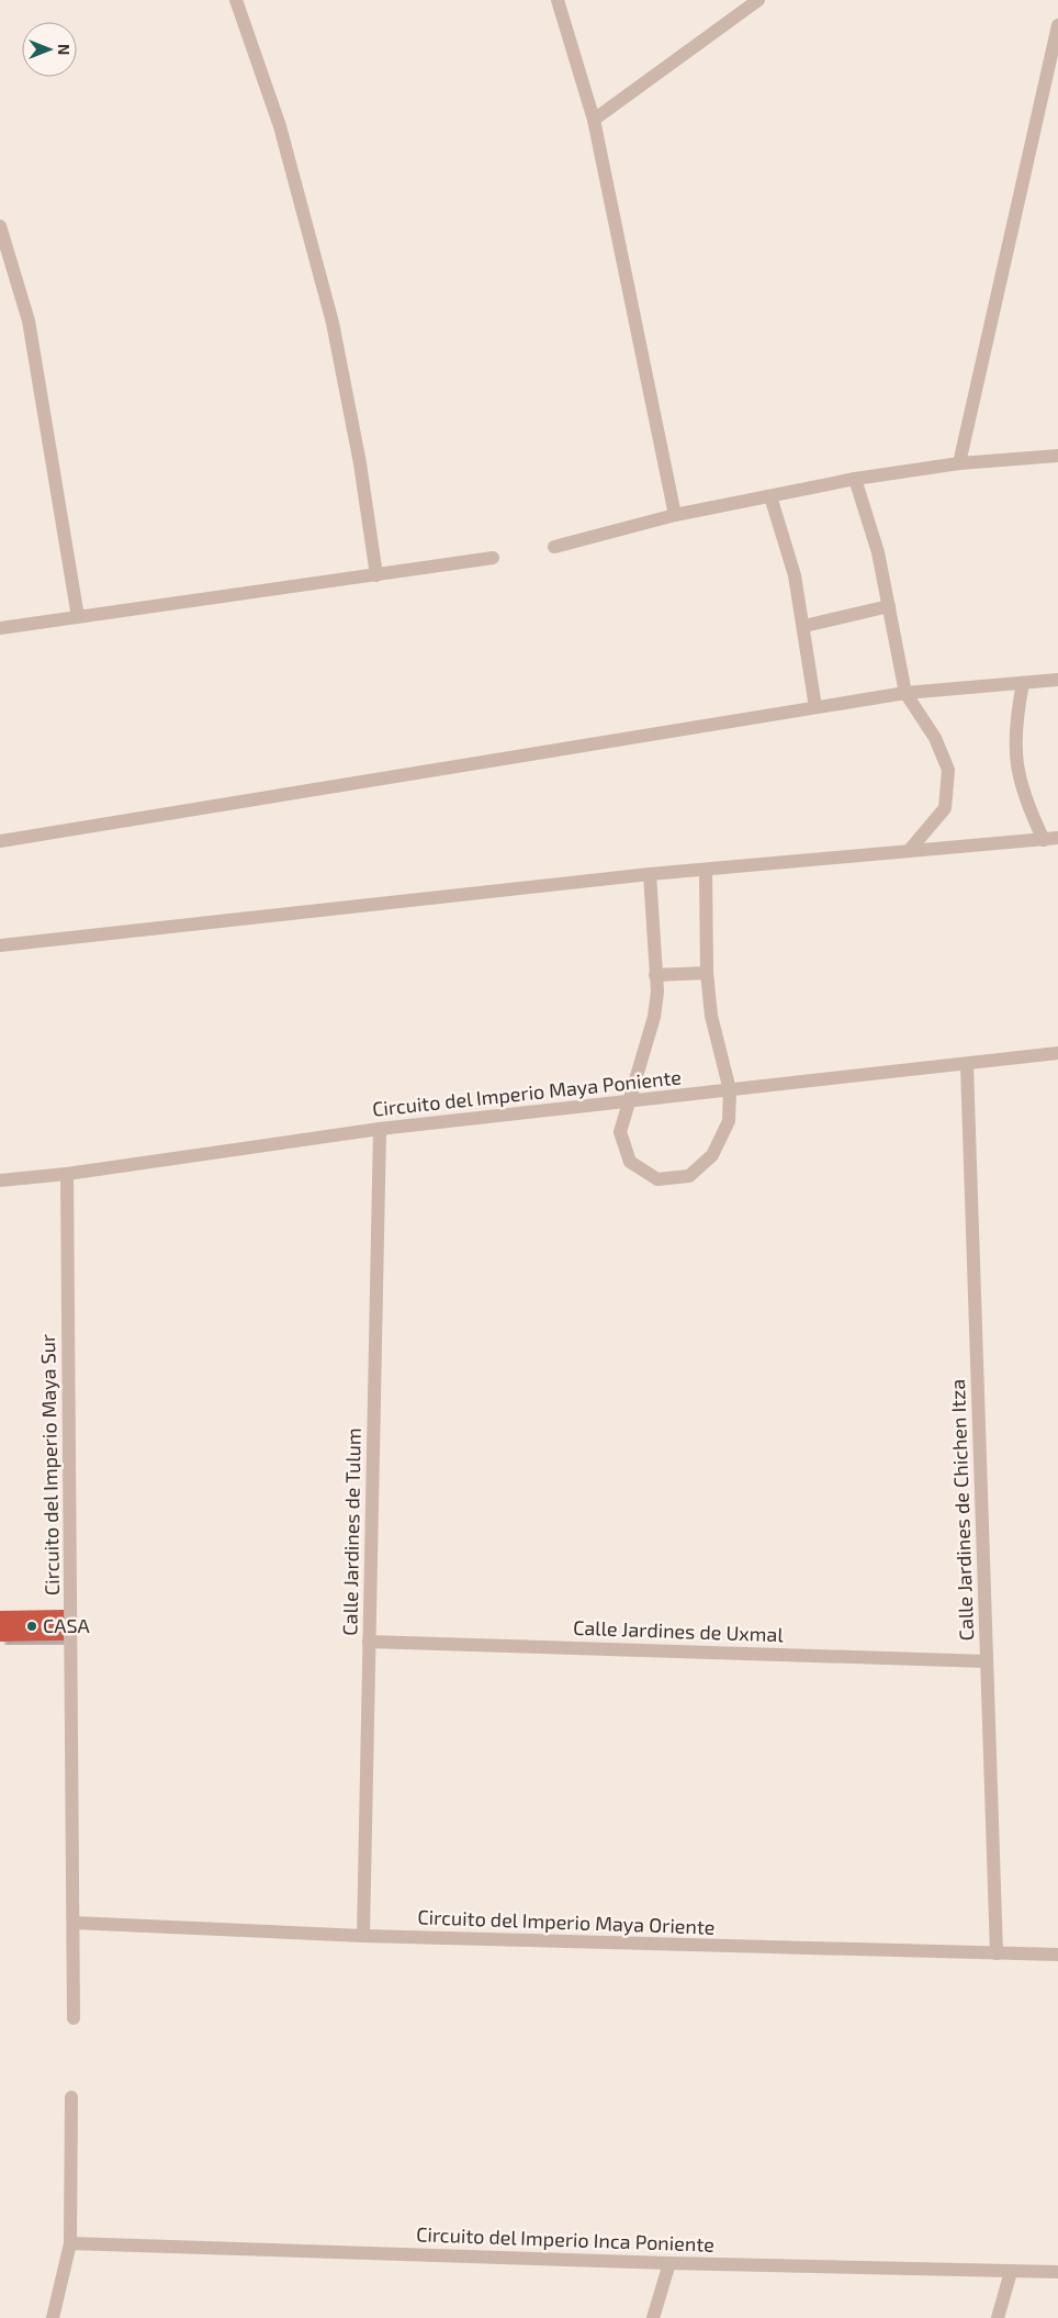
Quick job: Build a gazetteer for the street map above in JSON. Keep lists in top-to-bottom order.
{
  "streets": {
    "street": [
      "Circuito del Imperio Maya Poniente",
      "Circuito del Imperio Maya Sur",
      "Calle Jardines de Chichen Itza",
      "Calle Jardines de Tulum",
      "Calle Jardines de Uxmal",
      "Circuito del Imperio Maya Oriente",
      "Circuito del Imperio Inca Poniente"
    ]
  },
  "crossings": [
    ["Circuito del Imperio Maya Poniente", "Circuito del Imperio Maya Sur"],
    ["Circuito del Imperio Maya Poniente", "Calle Jardines de Chichen Itza"],
    ["Circuito del Imperio Maya Poniente", "Calle Jardines de Tulum"],
    ["Circuito del Imperio Maya Sur", "Circuito del Imperio Maya Oriente"],
    ["Calle Jardines de Chichen Itza", "Calle Jardines de Uxmal"],
    ["Calle Jardines de Chichen Itza", "Circuito del Imperio Maya Oriente"],
    ["Calle Jardines de Tulum", "Calle Jardines de Uxmal"],
    ["Calle Jardines de Tulum", "Circuito del Imperio Maya Oriente"]
  ],
  "places": ["CASA"],
  "north": "right"
}
